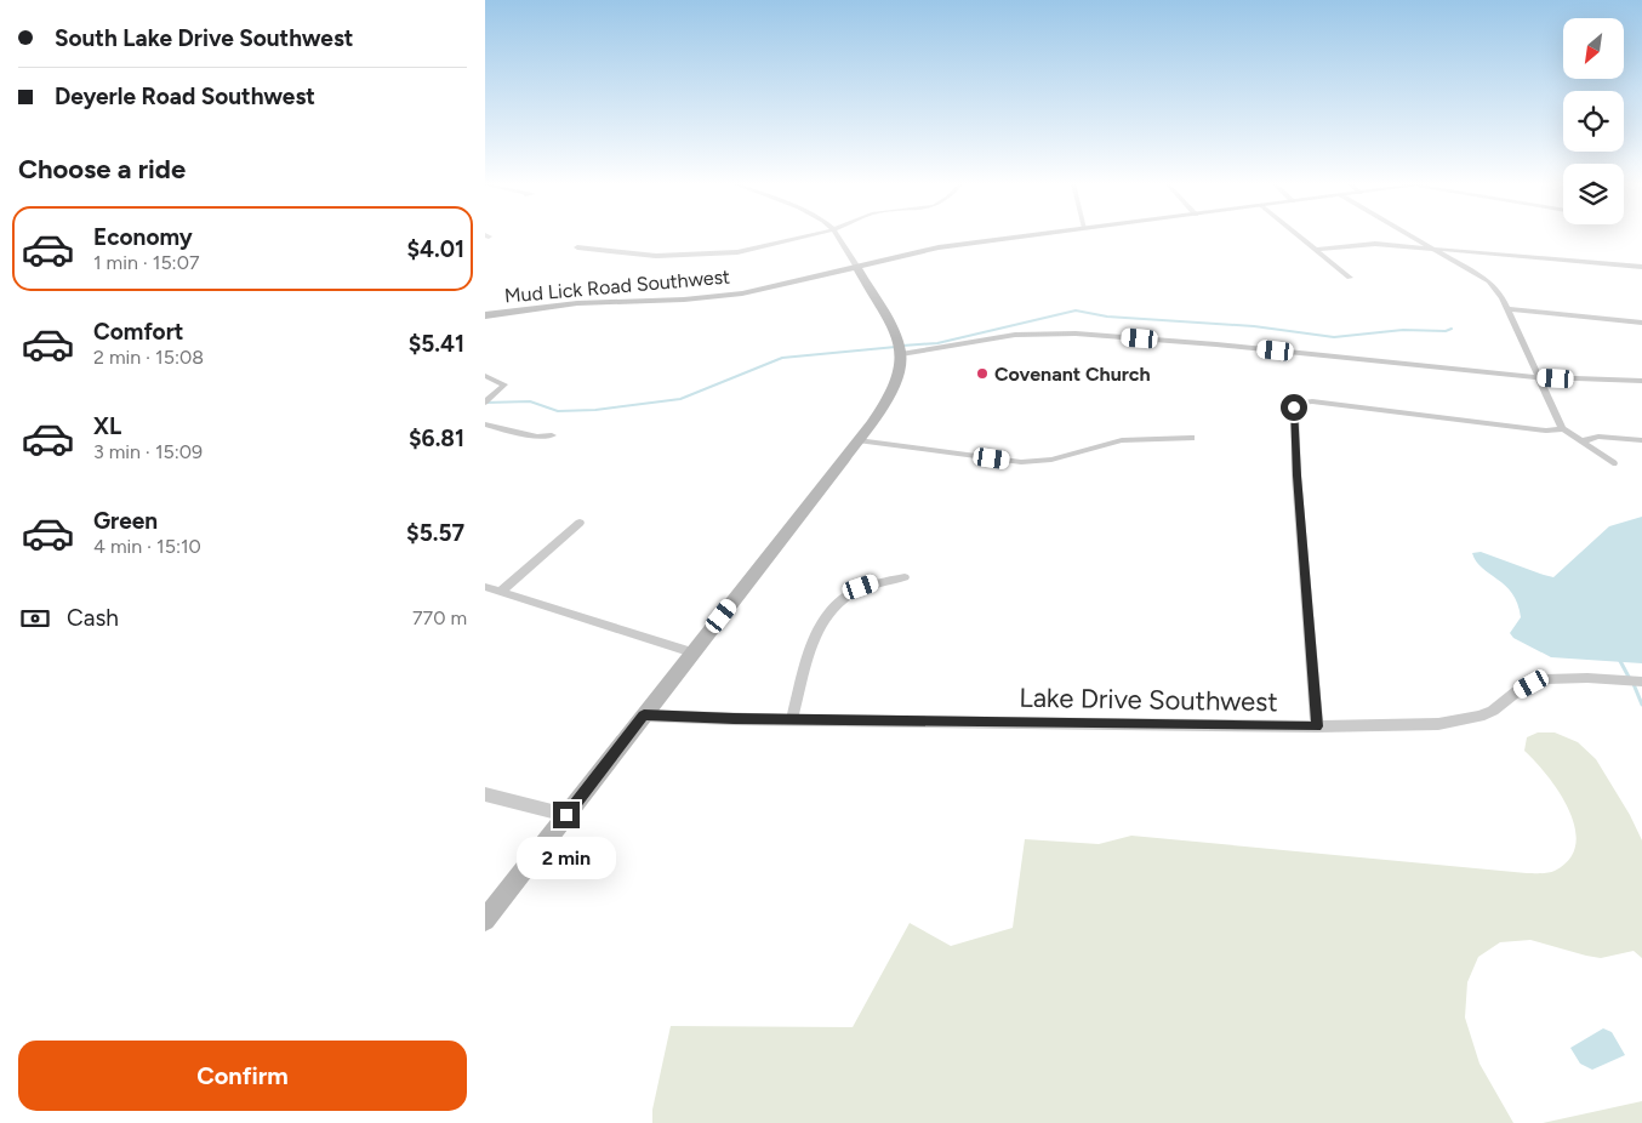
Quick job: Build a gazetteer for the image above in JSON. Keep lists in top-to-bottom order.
{
  "streets": {
    "street": ["Mud Lick Road Southwest", "Lake Drive Southwest"]
  },
  "places": ["Covenant Church"],
  "north": "bottom left",
  "page": {
    "banner": ["South Lake Drive Southwest", "Deyerle Road Southwest"],
    "heading": "Choose a ride",
    "list": [
      {
        "name": "Economy",
        "note": "1 min · 15:07",
        "value": "$4.01"
      },
      {
        "name": "Comfort",
        "note": "2 min · 15:08",
        "value": "$5.41"
      },
      {
        "name": "XL",
        "note": "3 min · 15:09",
        "value": "$6.81"
      },
      {
        "name": "Green",
        "note": "4 min · 15:10",
        "value": "$5.57"
      }
    ],
    "pay": ["Cash", "770 m"],
    "bubble": "2 min",
    "buttons": "Confirm"
  }
}
